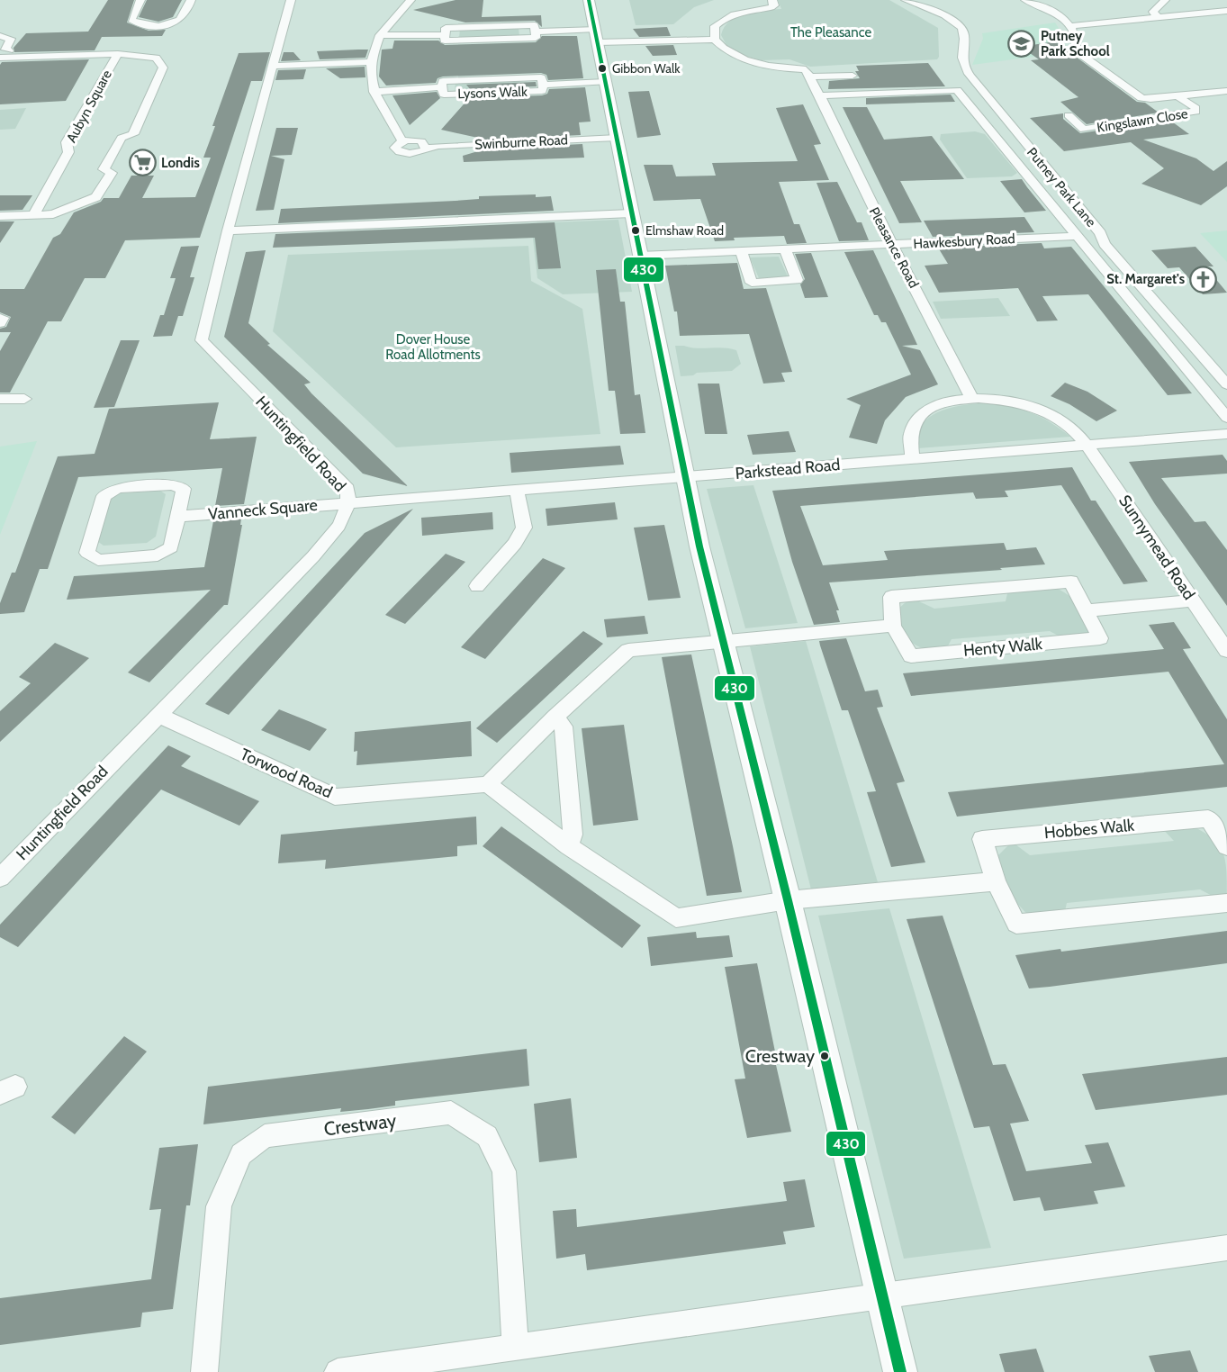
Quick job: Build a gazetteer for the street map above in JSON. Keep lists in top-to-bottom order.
{
  "streets": {
    "street": [
      "Lysons Walk",
      "Aubyn Square",
      "Kingslawn Close",
      "Swinburne Road",
      "Putney Park Lane",
      "Hawkesbury Road",
      "Pleasance Road",
      "Huntingfield Road",
      "Parkstead Road",
      "Vanneck Square",
      "Sunnymead Road",
      "Henty Walk",
      "Torwood Road",
      "Hobbes Walk",
      "Crestway"
    ]
  },
  "crossings": [
    ["Lysons Walk", "Swinburne Road"],
    ["Putney Park Lane", "Hawkesbury Road"],
    ["Putney Park Lane", "Pleasance Road"],
    ["Hawkesbury Road", "Pleasance Road"],
    ["Huntingfield Road", "Parkstead Road"],
    ["Huntingfield Road", "Vanneck Square"],
    ["Huntingfield Road", "Torwood Road"],
    ["Parkstead Road", "Vanneck Square"],
    ["Parkstead Road", "Sunnymead Road"]
  ],
  "parks": ["The Pleasance", "Dover House Road Allotments"],
  "places": {
    "school or university": ["Putney Park School"],
    "other": ["Gibbon Walk", "Elmshaw Road", "Crestway"],
    "supermarket": ["Londis"],
    "church": ["St. Margaret's"]
  },
  "lines": ["transit line 430"]
}
